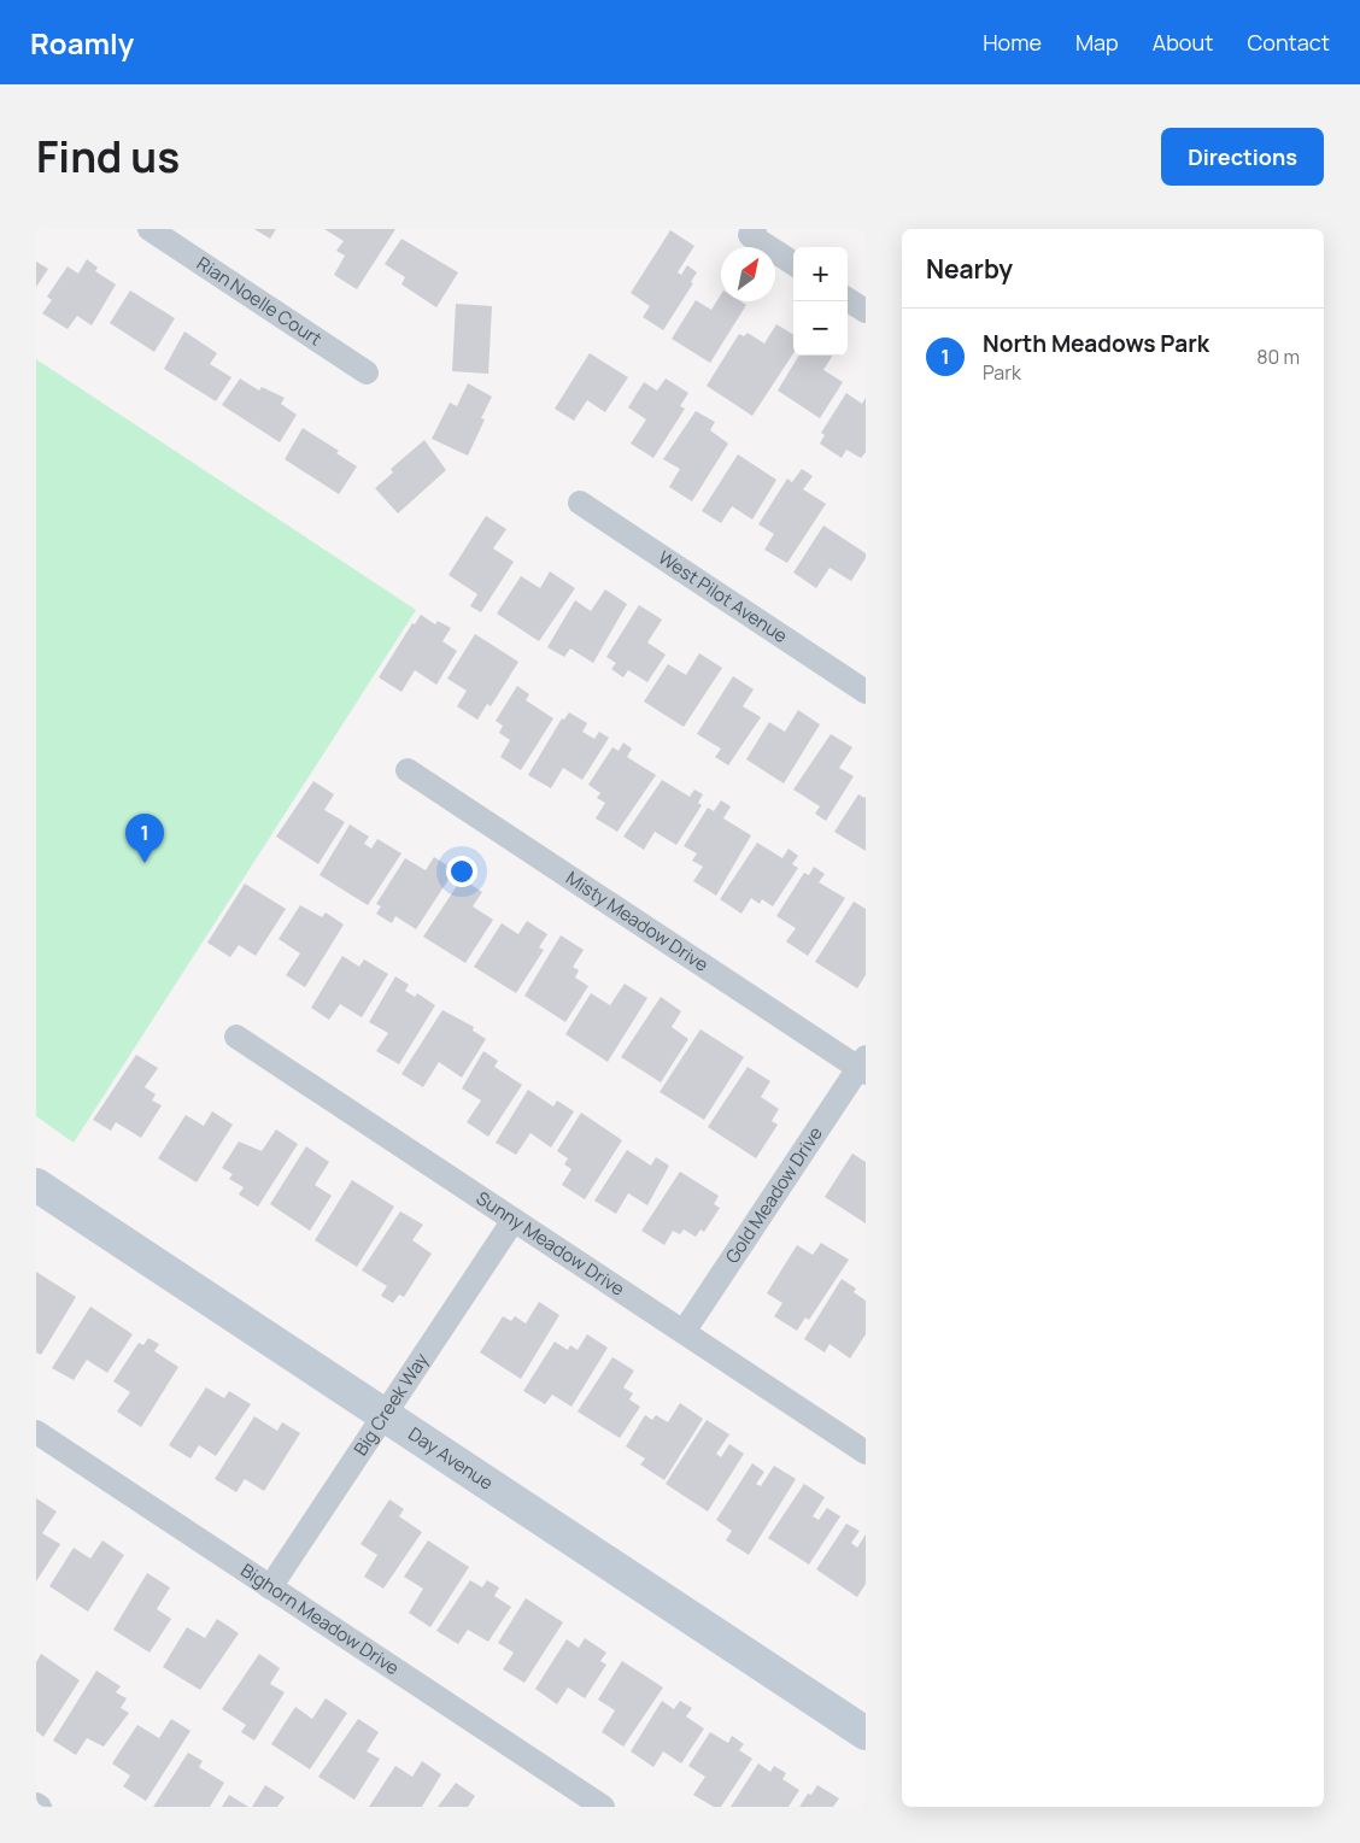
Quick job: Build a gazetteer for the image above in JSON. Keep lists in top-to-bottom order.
{
  "streets": {
    "street": [
      "Rian Noelle Court",
      "West Pilot Avenue",
      "Misty Meadow Drive",
      "Gold Meadow Drive",
      "Sunny Meadow Drive",
      "Big Creek Way",
      "Day Avenue",
      "Bighorn Meadow Drive"
    ]
  },
  "crossings": [
    ["Misty Meadow Drive", "Gold Meadow Drive"],
    ["Gold Meadow Drive", "Sunny Meadow Drive"],
    ["Sunny Meadow Drive", "Big Creek Way"],
    ["Big Creek Way", "Day Avenue"],
    ["Big Creek Way", "Bighorn Meadow Drive"]
  ],
  "north": "top right",
  "page": {
    "header": "Roamly",
    "nav": [
      "Home",
      "Map",
      "About",
      "Contact"
    ],
    "title": "Find us",
    "buttons": "Directions",
    "heading": "Nearby",
    "map_buttons": ["+", "−"],
    "list": [
      {
        "mark": "1",
        "name": "North Meadows Park",
        "note": "Park",
        "value": "80 m"
      }
    ],
    "pins": "1"
  }
}
